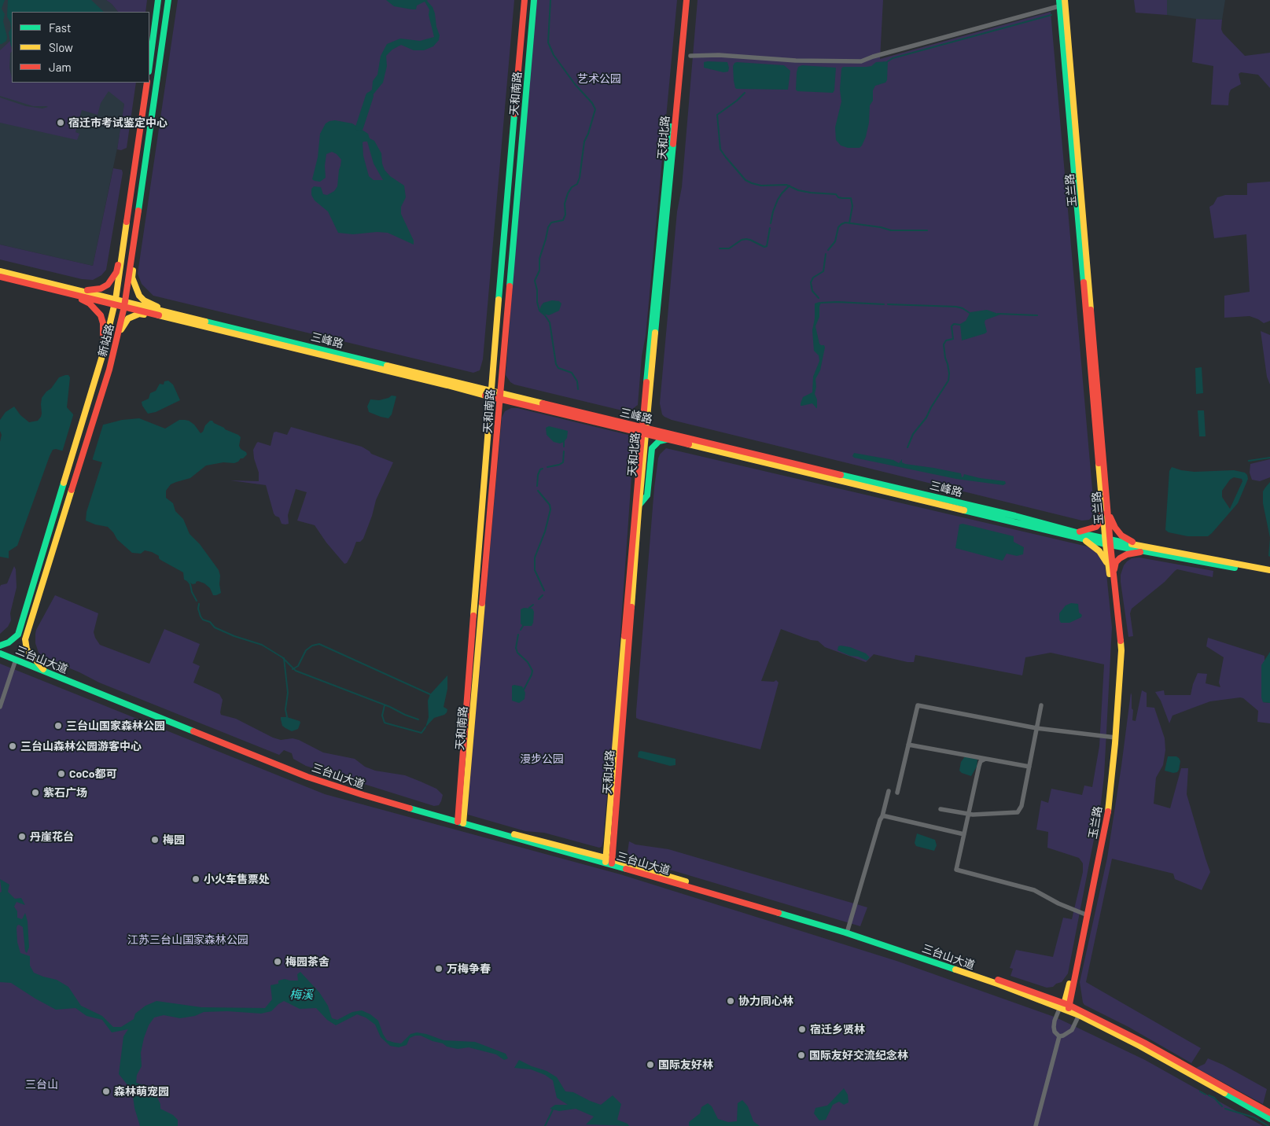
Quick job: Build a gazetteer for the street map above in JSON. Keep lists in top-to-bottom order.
{
  "streets": {
    "street": [
      "天和南路",
      "天和北路",
      "玉兰路",
      "新站路",
      "三峰路",
      "三台山大道"
    ]
  },
  "crossings": [
    ["天和南路", "三峰路"],
    ["天和南路", "三台山大道"],
    ["天和北路", "三峰路"],
    ["天和北路", "三台山大道"],
    ["玉兰路", "三峰路"],
    ["玉兰路", "三台山大道"],
    ["新站路", "三峰路"],
    ["新站路", "三台山大道"]
  ],
  "water": ["梅溪"],
  "parks": [
    "艺术公园",
    "漫步公园",
    "江苏三台山国家森林公园",
    "三台山"
  ],
  "places": [
    "宿迁市考试鉴定中心",
    "三台山国家森林公园",
    "三台山森林公园游客中心",
    "CoCo都可",
    "紫石广场",
    "丹崖花台",
    "梅园",
    "小火车售票处",
    "梅园茶舍",
    "万梅争春",
    "协力同心林",
    "宿迁乡贤林",
    "国际友好交流纪念林",
    "国际友好林",
    "森林萌宠园"
  ],
  "legend": ["Fast", "Slow", "Jam"]
}
